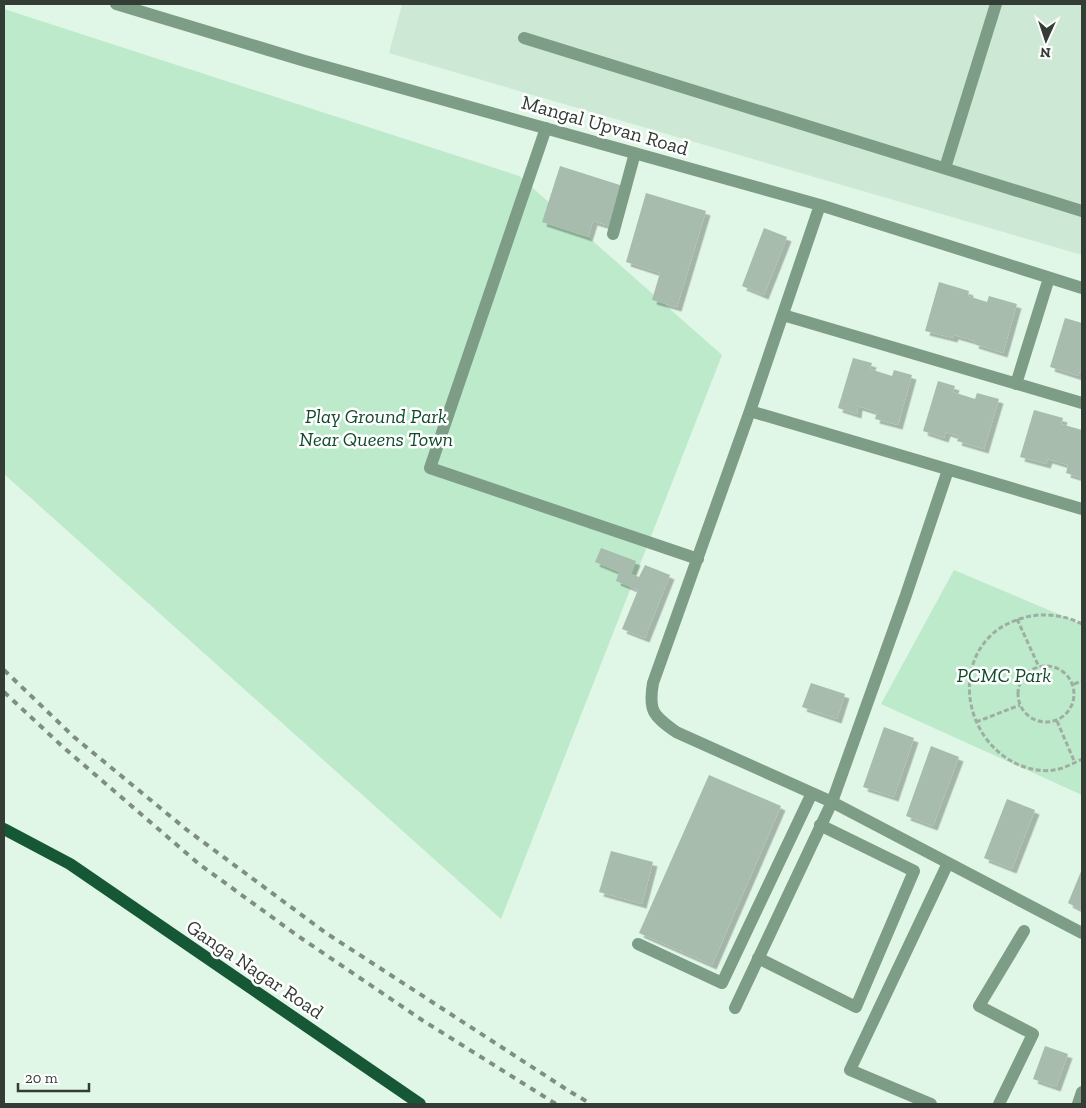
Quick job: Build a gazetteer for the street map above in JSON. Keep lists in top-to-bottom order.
{
  "streets": {
    "main road": ["Ganga Nagar Road"],
    "street": ["Mangal Upvan Road"]
  },
  "parks": ["Play Ground Park Near Queens Town", "PCMC Park"],
  "scale_bar": "20 m",
  "north": "bottom"
}
